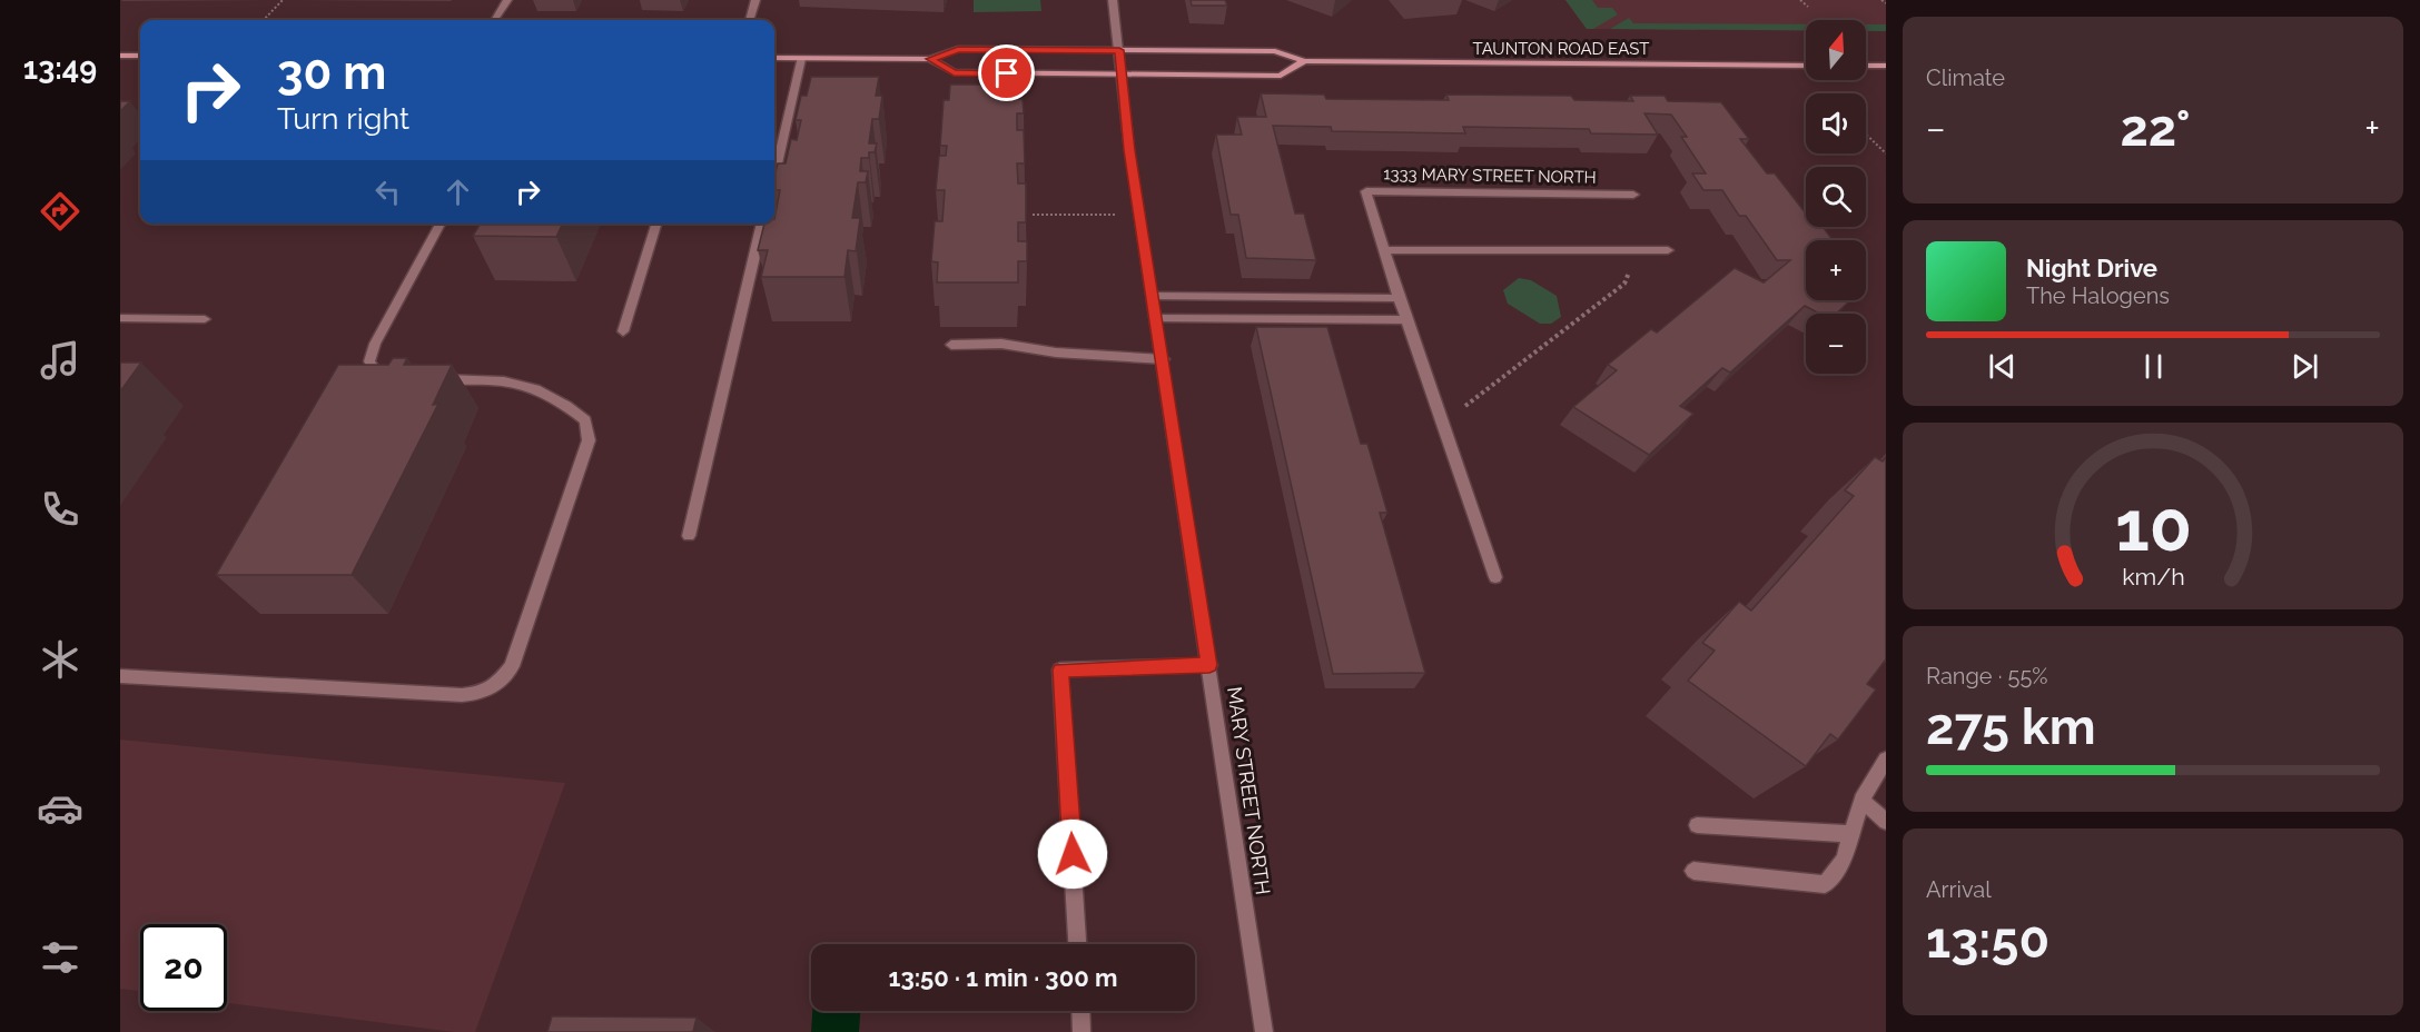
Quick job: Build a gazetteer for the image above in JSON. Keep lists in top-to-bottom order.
{
  "streets": {
    "main road": ["TAUNTON ROAD EAST"],
    "street": ["1333 MARY STREET NORTH", "MARY STREET NORTH"]
  },
  "crossings": [
    ["TAUNTON ROAD EAST", "MARY STREET NORTH"]
  ],
  "north": "top",
  "page": {
    "tabs": "13:49",
    "tile": [
      "Climate",
      ["Range · 55%", "275 km"],
      ["Arrival", "13:50"]
    ],
    "map_buttons": ["+", "−"],
    "turn": ["30 m", "Turn right"],
    "heat": ["−", "22°", "+"],
    "song": ["Night Drive", "The Halogens"],
    "limit": "20",
    "trip": "13:50 · 1 min · 300 m",
    "gauge": ["10", "km/h"]
  }
}
